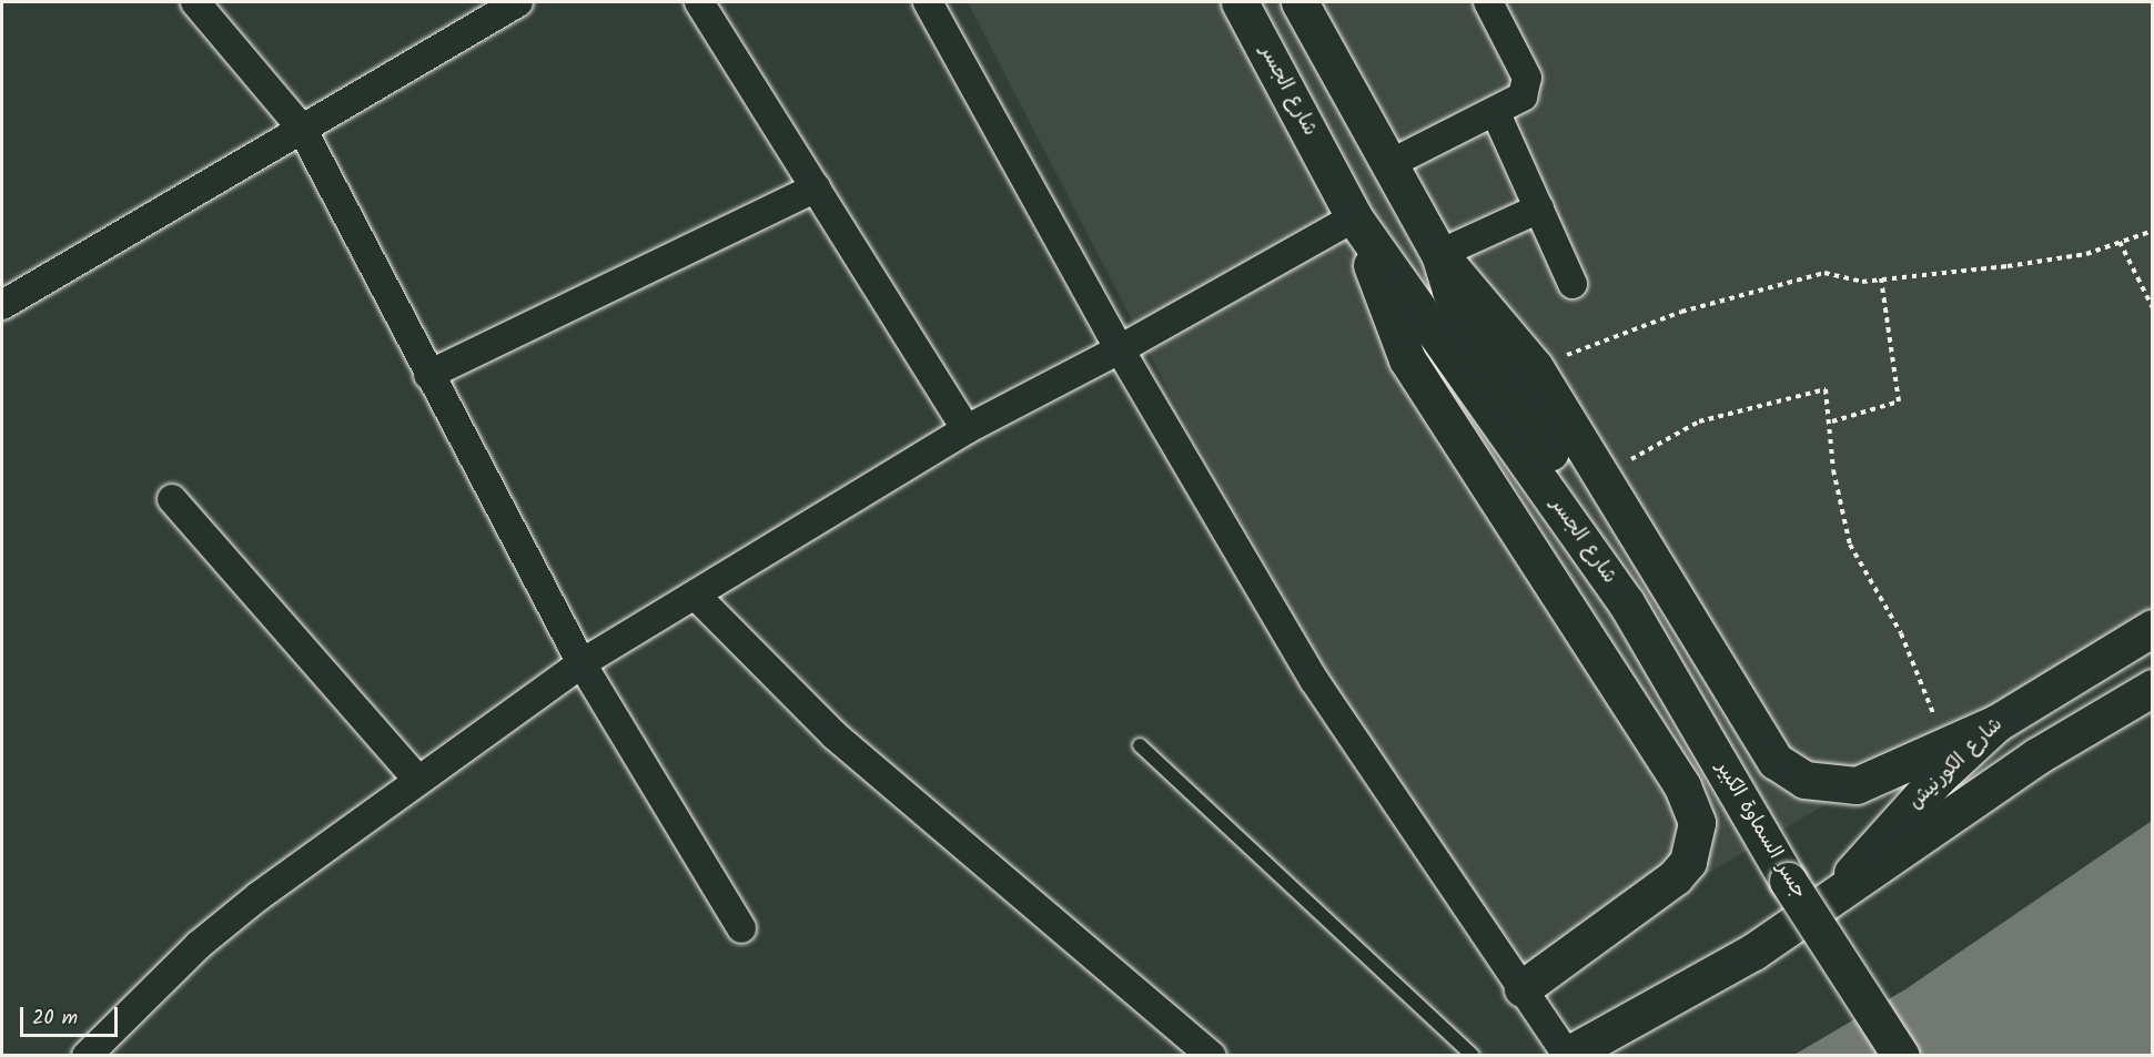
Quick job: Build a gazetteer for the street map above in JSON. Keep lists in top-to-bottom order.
{
  "streets": {
    "main road": ["شارع الجسر", "شارع الكورنيش", "جسر السماوة الكبير"]
  },
  "crossings": [
    ["شارع الجسر", "جسر السماوة الكبير"]
  ],
  "scale_bar": "20 m"
}
